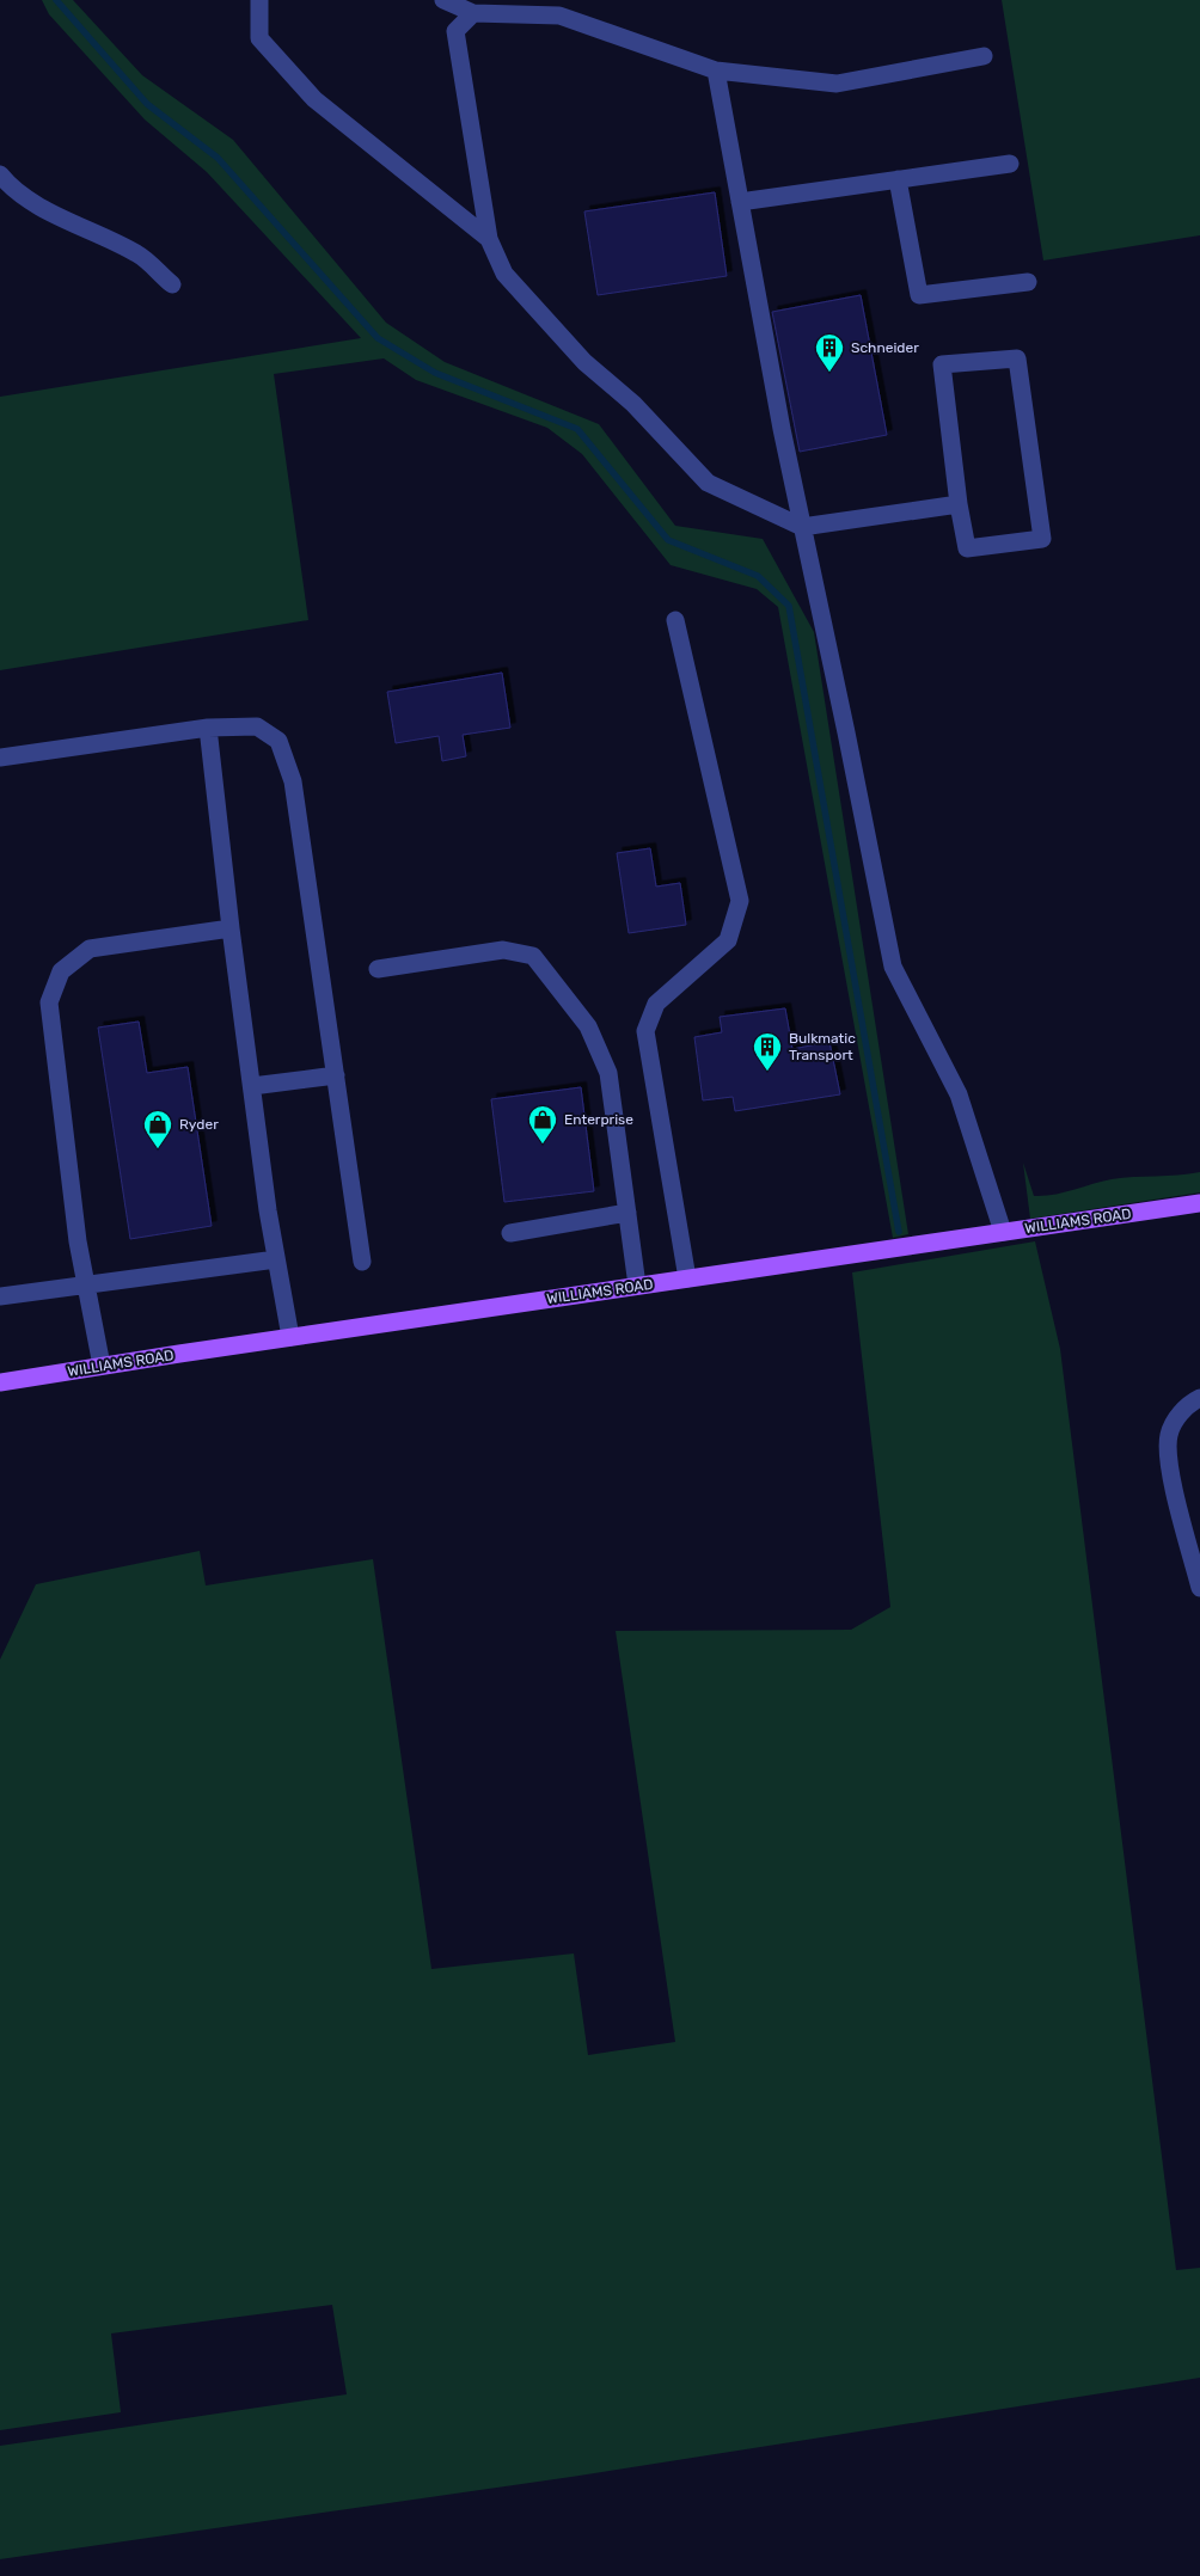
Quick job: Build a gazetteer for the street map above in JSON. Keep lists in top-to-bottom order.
{
  "streets": {
    "main road": ["WILLIAMS ROAD"]
  },
  "places": {
    "building": ["Schneider", "Bulkmatic Transport"],
    "shop": ["Enterprise", "Ryder"]
  }
}
